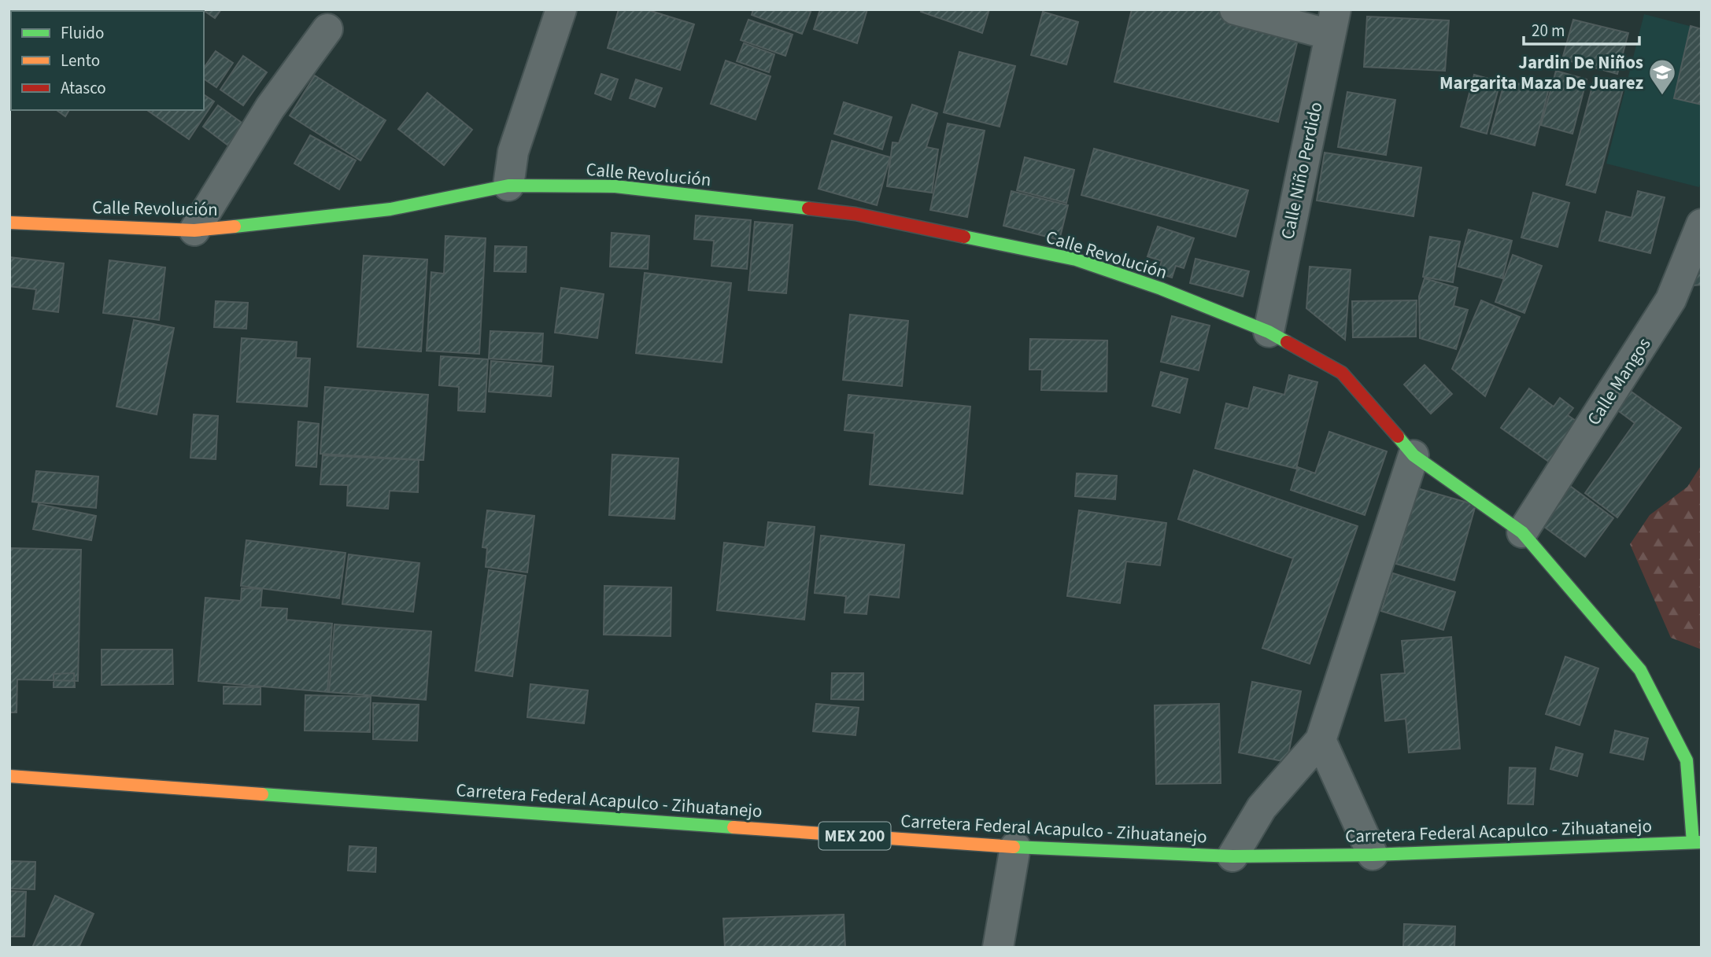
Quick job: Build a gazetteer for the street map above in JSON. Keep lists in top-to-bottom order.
{
  "streets": {
    "street": [
      "Calle Niño Perdido",
      "Calle Revolución",
      "Calle Mangos",
      "Carretera Federal Acapulco - Zihuatanejo",
      "MEX 200"
    ]
  },
  "crossings": [
    ["Calle Niño Perdido", "Calle Revolución"],
    ["Calle Revolución", "Calle Mangos"]
  ],
  "places": {
    "school or university": ["Jardin De Niños Margarita Maza De Juarez"]
  },
  "legend": ["Fluido", "Lento", "Atasco"],
  "scale_bar": "20 m"
}
